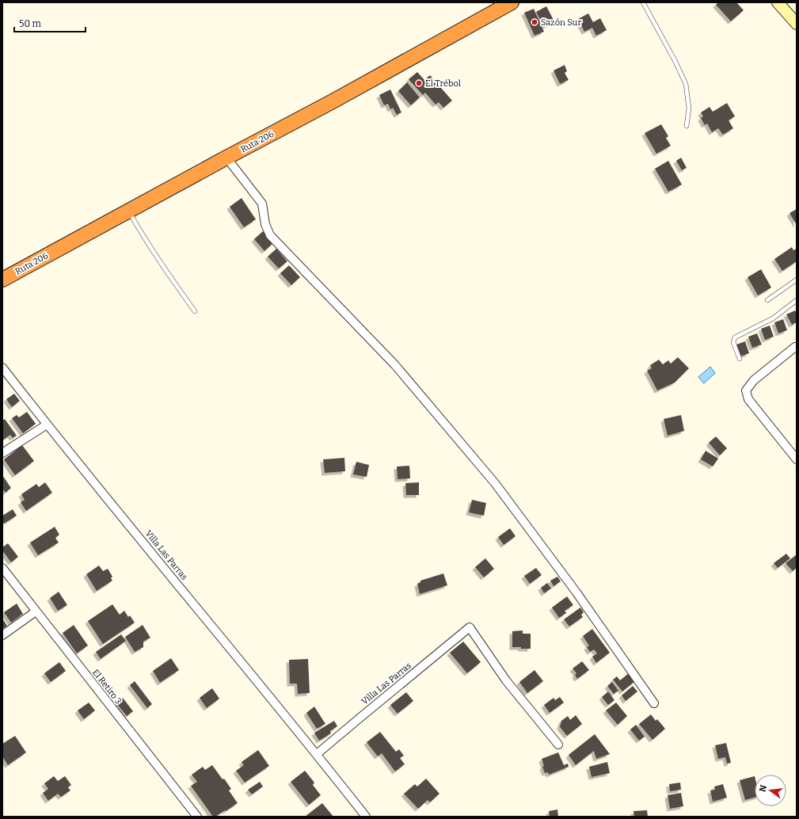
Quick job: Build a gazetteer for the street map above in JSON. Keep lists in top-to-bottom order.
{
  "streets": {
    "highway": ["Ruta 206"],
    "street": ["Villa Las Parras", "El Retiro 3"]
  },
  "places": ["Sazón Sur", "El Trébol"],
  "scale_bar": "50 m",
  "north": "left"
}
